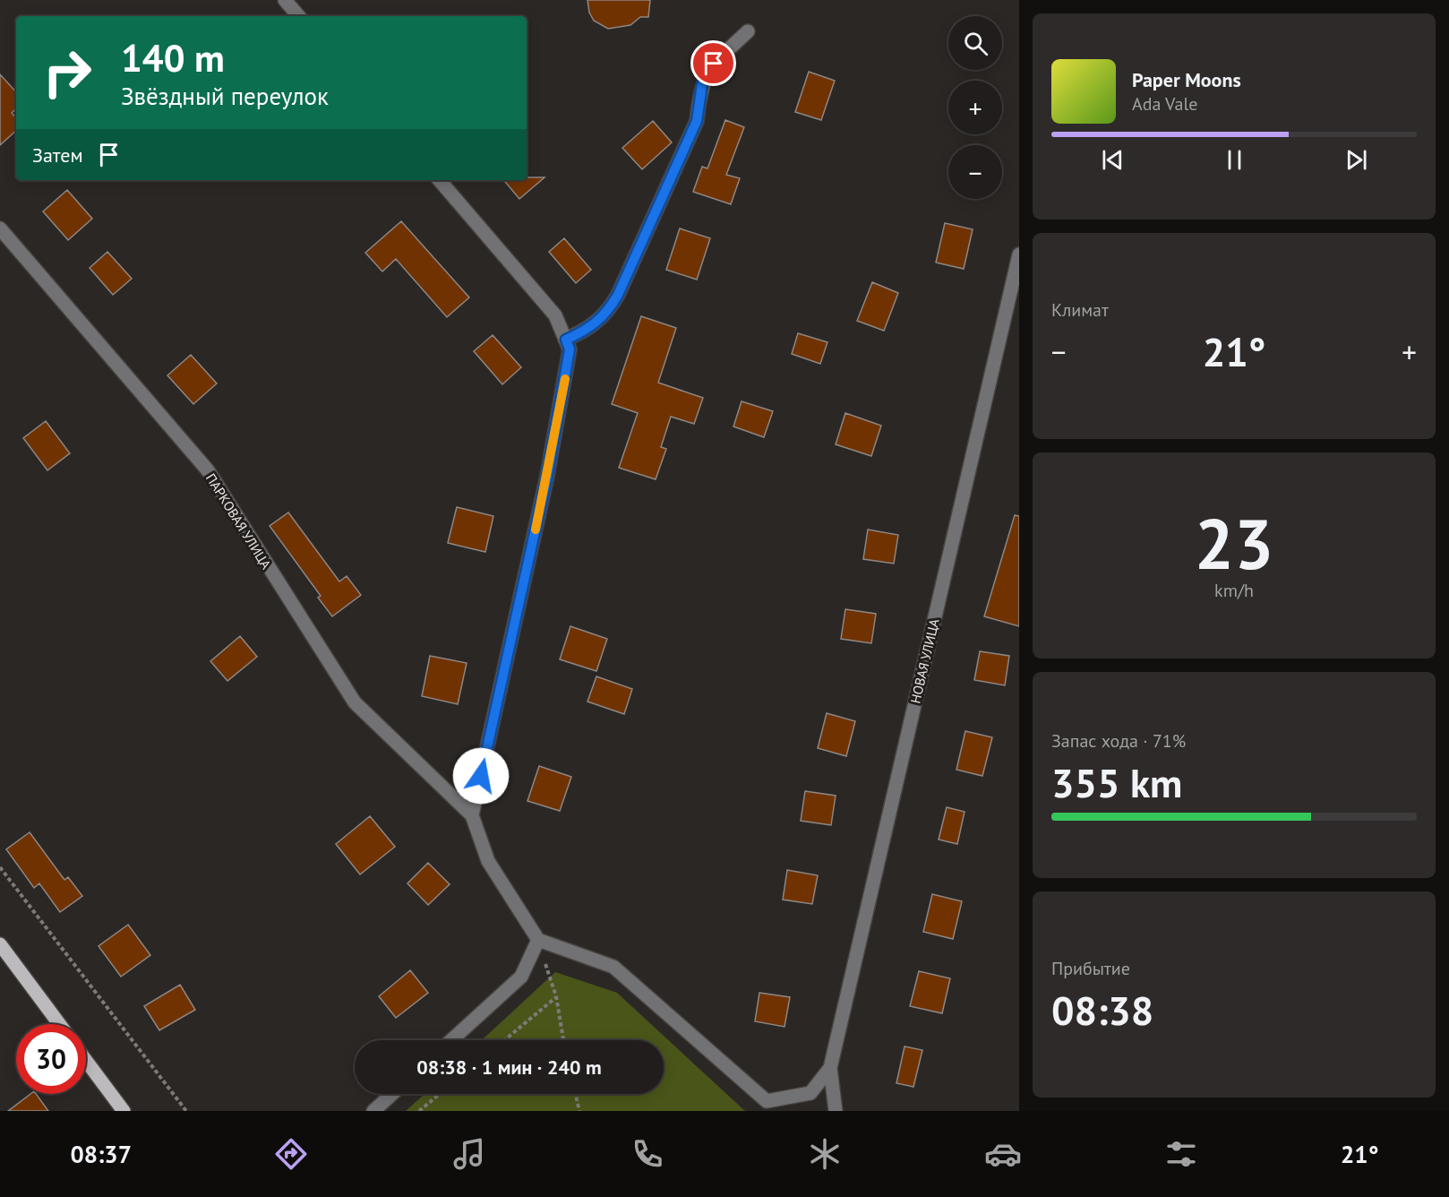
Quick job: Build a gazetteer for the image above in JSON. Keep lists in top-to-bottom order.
{
  "streets": {
    "street": ["ПАРКОВАЯ УЛИЦА", "НОВАЯ УЛИЦА"]
  },
  "page": {
    "map_buttons": ["+", "−"],
    "turn": ["140 m", "Звёздный переулок"],
    "song": ["Paper Moons", "Ada Vale"],
    "then": "Затем",
    "tile": [
      "Климат",
      ["23", "km/h"],
      ["Запас хода · 71%", "355 km"],
      ["Прибытие", "08:38"]
    ],
    "heat": ["−", "21°", "+"],
    "limit": "30",
    "trip": "08:38 · 1 мин · 240 m",
    "tabs": ["08:37", "21°"]
  }
}
